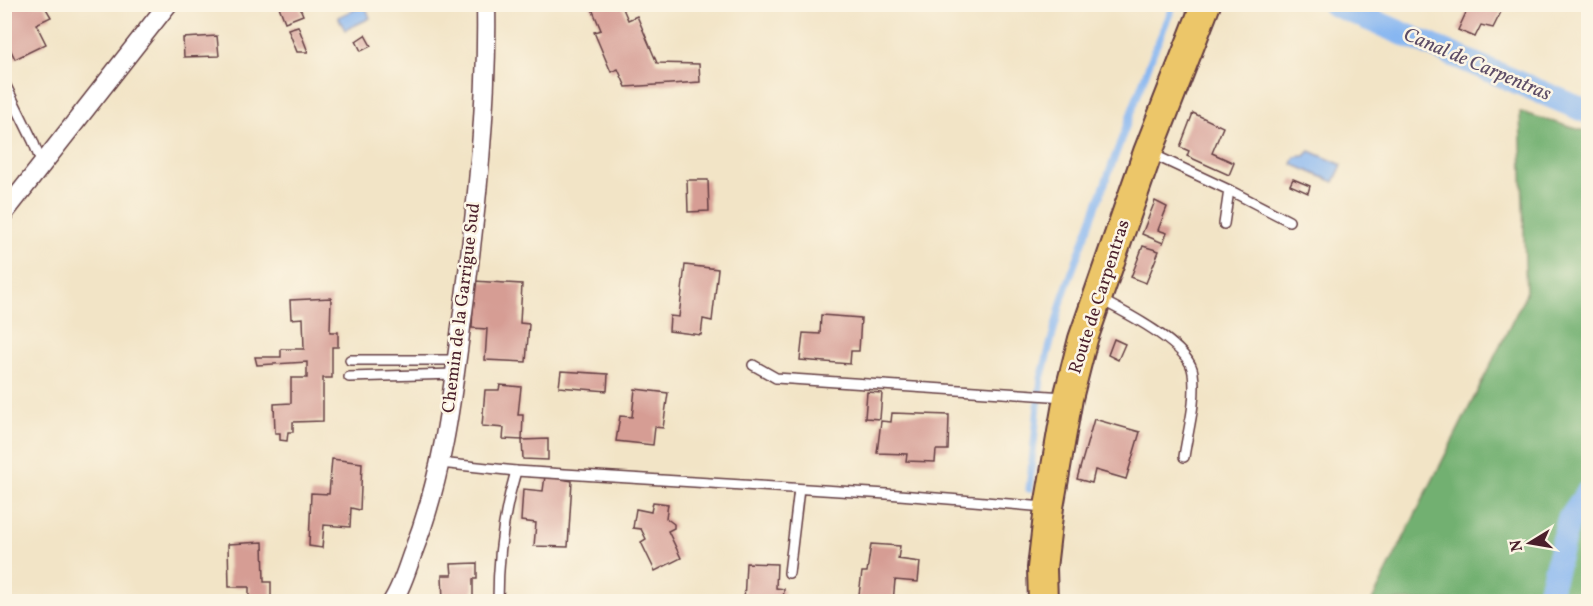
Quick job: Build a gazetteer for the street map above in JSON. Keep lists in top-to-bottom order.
{
  "streets": {
    "main road": ["Route de Carpentras"],
    "street": ["Chemin de la Garrigue Sud"]
  },
  "water": ["Canal de Carpentras"],
  "north": "left"
}
